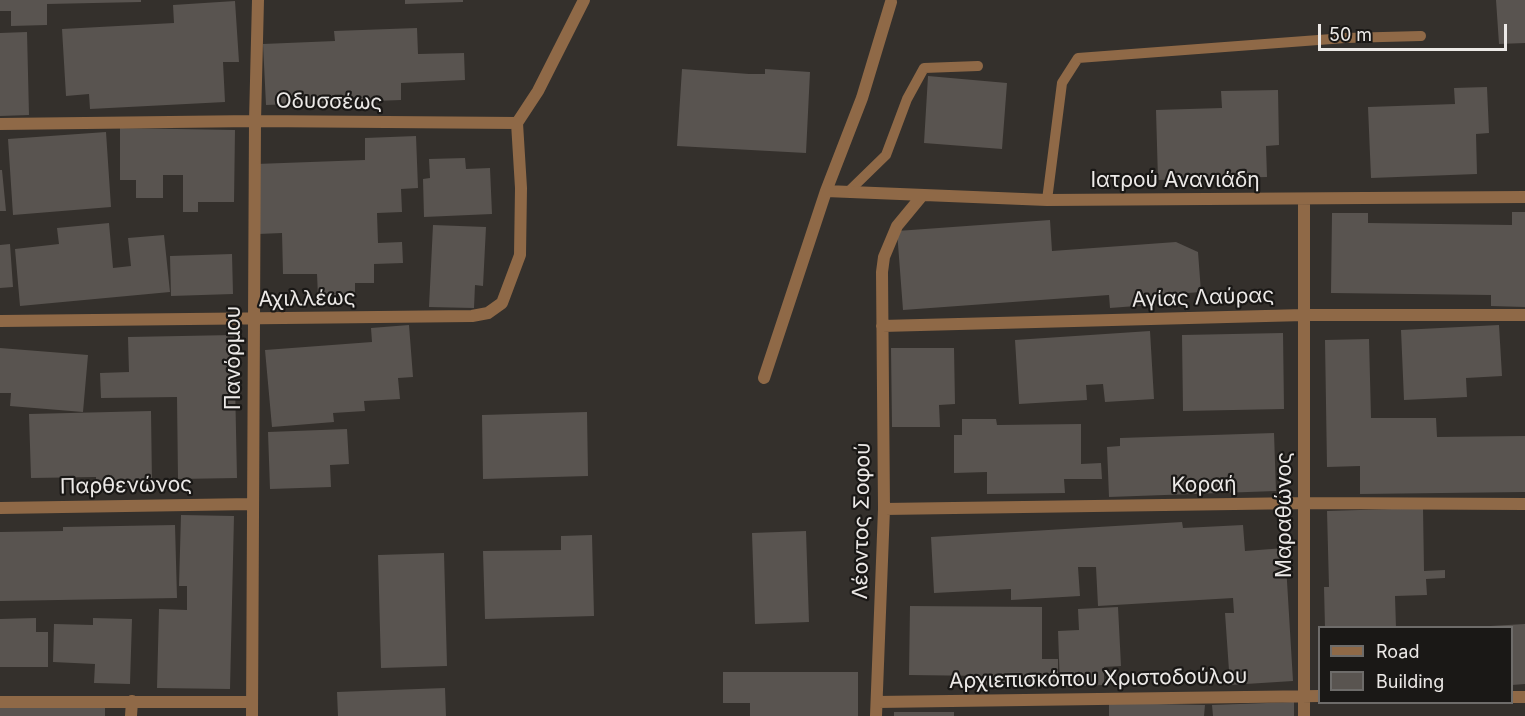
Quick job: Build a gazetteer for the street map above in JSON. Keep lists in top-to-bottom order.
{
  "streets": {
    "street": [
      "Οδυσσέως",
      "Ιατρού Ανανιάδη",
      "Αγίας Λαύρας",
      "Αχιλλέως",
      "Πανόρμου",
      "Κοραή",
      "Παρθενώνος",
      "Μαραθώνος",
      "Λέοντος Σοφού",
      "Αρχιεπισκόπου Χριστοδούλου"
    ]
  },
  "crossings": [
    ["Οδυσσέως", "Αχιλλέως"],
    ["Οδυσσέως", "Πανόρμου"],
    ["Ιατρού Ανανιάδη", "Μαραθώνος"],
    ["Ιατρού Ανανιάδη", "Λέοντος Σοφού"],
    ["Αγίας Λαύρας", "Μαραθώνος"],
    ["Αγίας Λαύρας", "Λέοντος Σοφού"],
    ["Αχιλλέως", "Πανόρμου"],
    ["Πανόρμου", "Παρθενώνος"],
    ["Κοραή", "Μαραθώνος"],
    ["Κοραή", "Λέοντος Σοφού"],
    ["Μαραθώνος", "Αρχιεπισκόπου Χριστοδούλου"],
    ["Λέοντος Σοφού", "Αρχιεπισκόπου Χριστοδούλου"]
  ],
  "legend": ["Road", "Building"],
  "scale_bar": "50 m"
}
